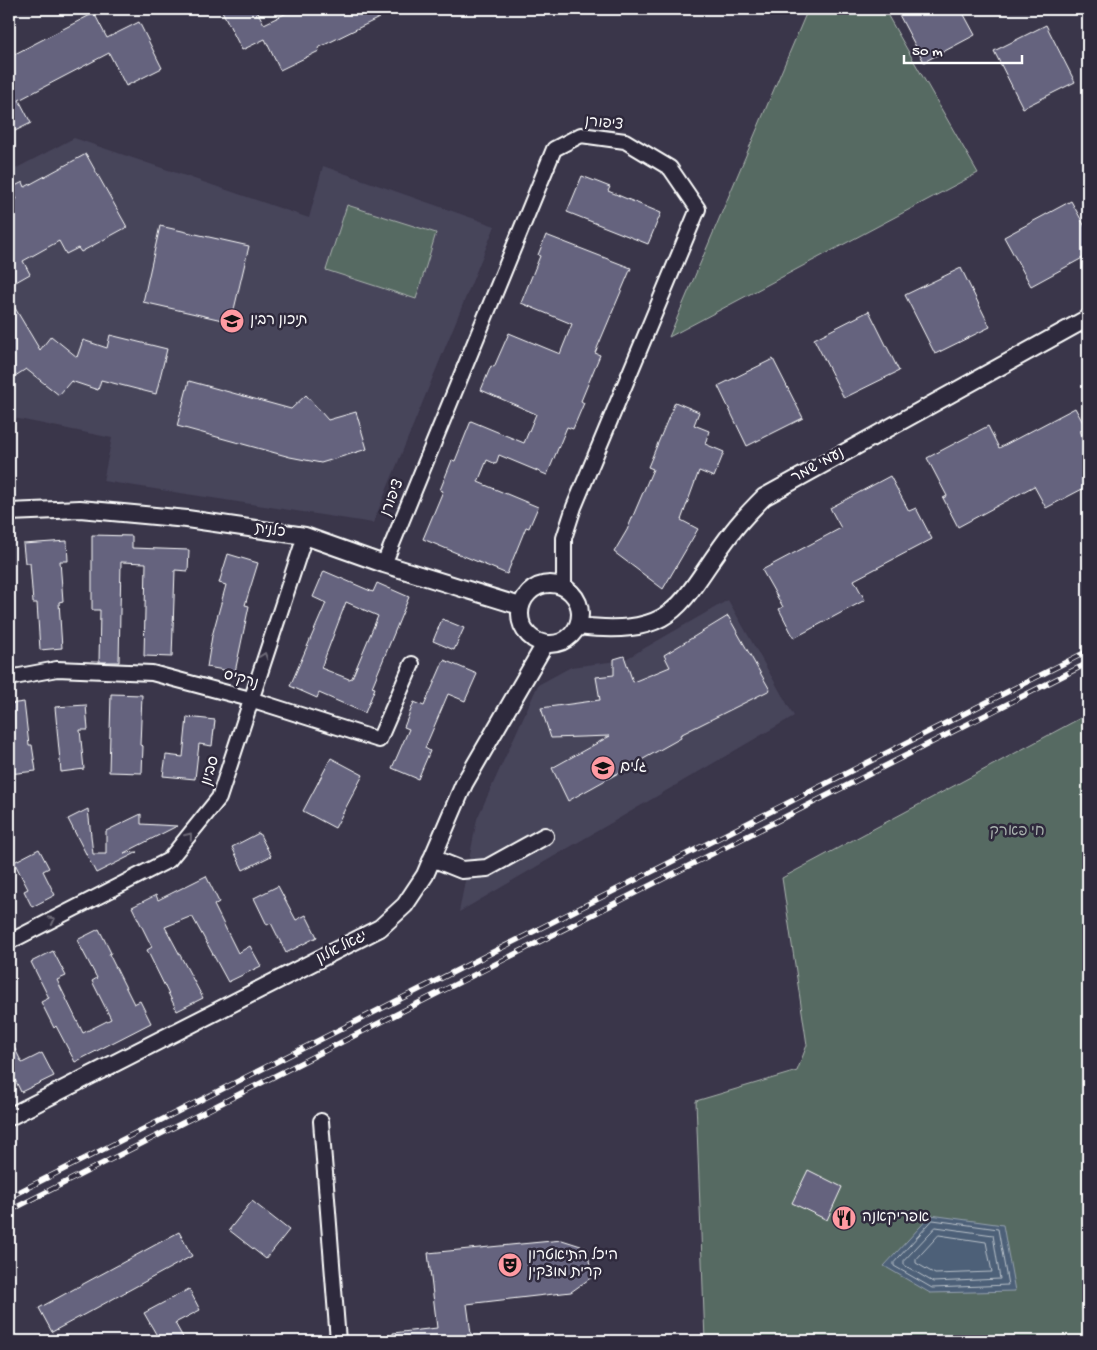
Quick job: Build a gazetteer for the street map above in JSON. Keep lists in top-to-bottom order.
{
  "streets": {
    "street": [
      "ציפורן",
      "נעמי שמר",
      "כלנית",
      "נרקיס",
      "סביון",
      "יגאל אלון"
    ]
  },
  "crossings": [
    ["ציפורן", "נעמי שמר"],
    ["ציפורן", "כלנית"],
    ["ציפורן", "יגאל אלון"],
    ["נעמי שמר", "כלנית"],
    ["נעמי שמר", "יגאל אלון"],
    ["כלנית", "סביון"],
    ["כלנית", "יגאל אלון"],
    ["נרקיס", "סביון"]
  ],
  "one_way": ["סביון"],
  "parks": ["חי פארק"],
  "places": {
    "school or university": ["תיכון רבין", "גלים"],
    "restaurant": ["אפריקאנה"],
    "theatre": ["היכל התיאטרון קרית מוצקין"]
  },
  "scale_bar": "50 m"
}
